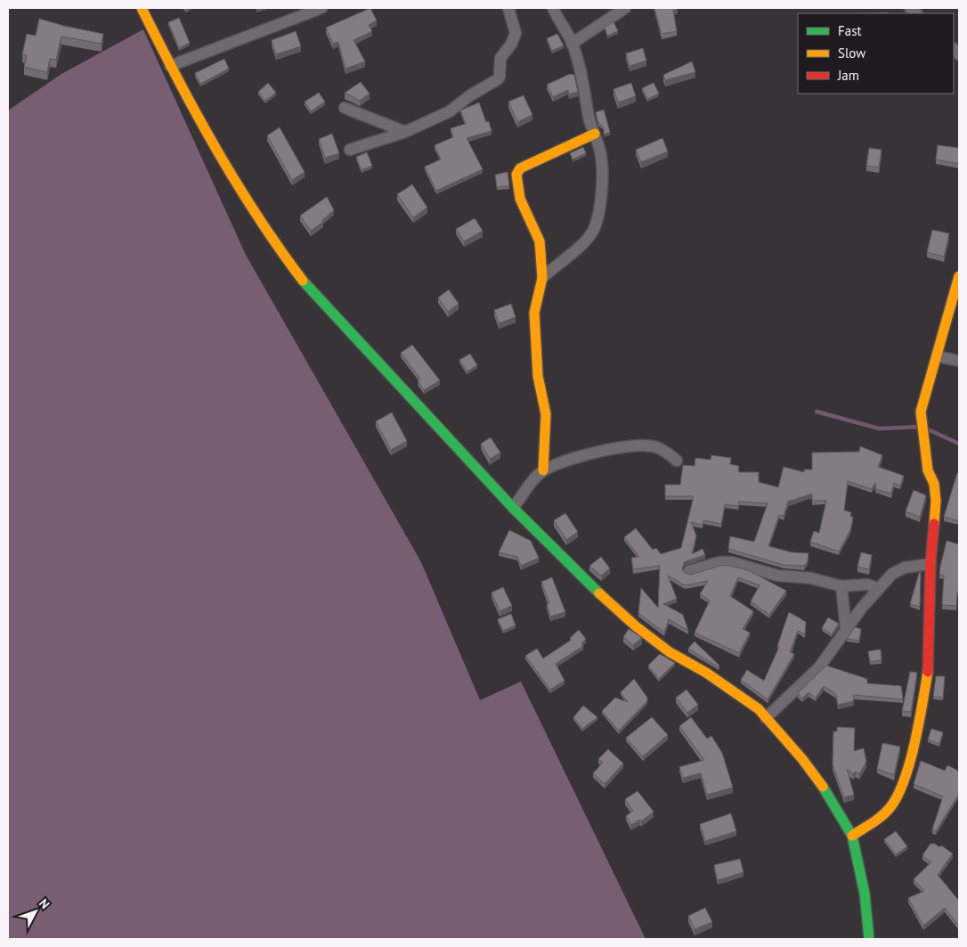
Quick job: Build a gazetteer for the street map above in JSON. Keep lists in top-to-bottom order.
{
  "legend": ["Fast", "Slow", "Jam"],
  "north": "top right"
}
